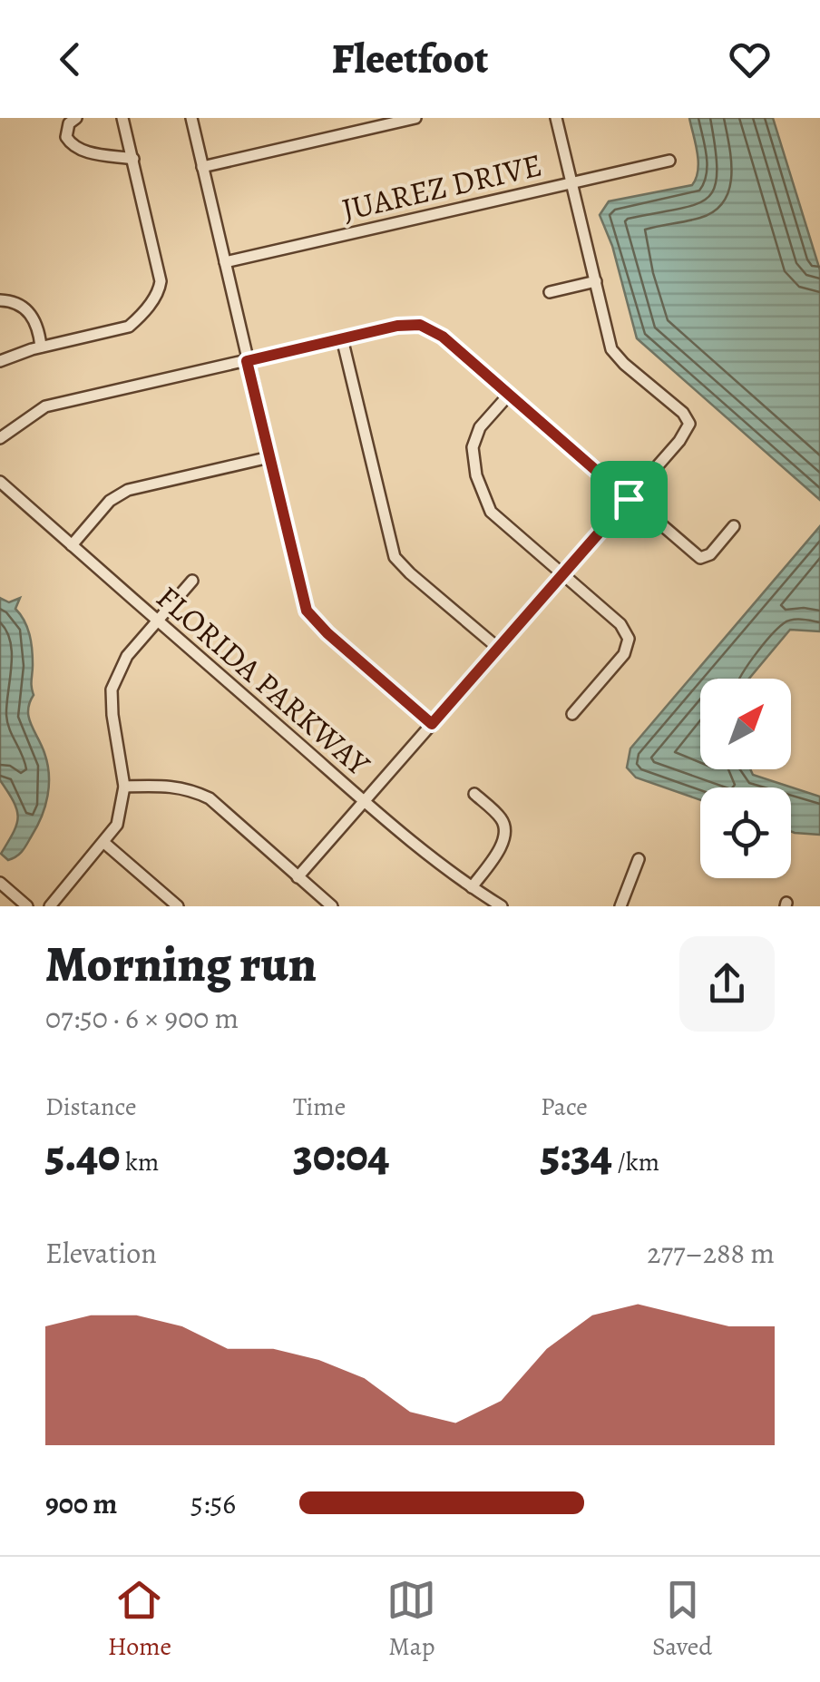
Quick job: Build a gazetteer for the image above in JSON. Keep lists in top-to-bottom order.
{
  "streets": {
    "street": ["JUAREZ DRIVE", "FLORIDA PARKWAY"]
  },
  "north": "top right",
  "page": {
    "header": "Fleetfoot",
    "heading": ["Morning run", "07:50 · 6 × 900 m"],
    "stats": [
      ["Distance", "5.40 km"],
      ["Time", "30:04"],
      ["Pace", "5:34 /km"]
    ],
    "chart": ["Elevation", "277–288 m"],
    "list": [
      {
        "name": "900 m",
        "note": "5:56"
      }
    ],
    "tabs": ["Home", "Map", "Saved"]
  }
}
